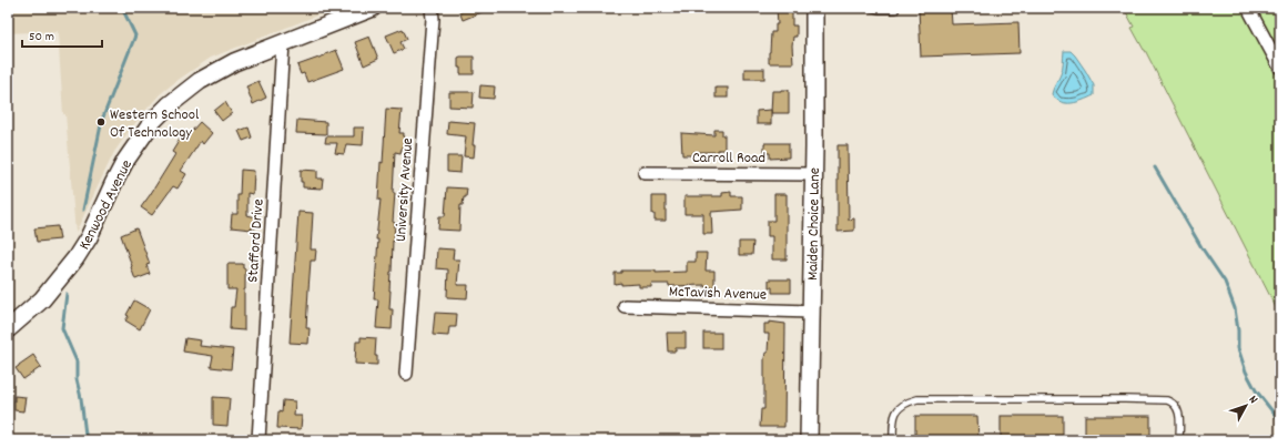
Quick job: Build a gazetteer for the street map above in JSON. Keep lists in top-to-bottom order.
{
  "streets": {
    "street": [
      "Carroll Road",
      "University Avenue",
      "Kenwood Avenue",
      "Maiden Choice Lane",
      "Stafford Drive",
      "McTavish Avenue"
    ]
  },
  "crossings": [
    ["Carroll Road", "Maiden Choice Lane"],
    ["Kenwood Avenue", "Stafford Drive"],
    ["Maiden Choice Lane", "McTavish Avenue"]
  ],
  "places": ["Western School Of Technology"],
  "scale_bar": "50 m",
  "north": "top right"
}
